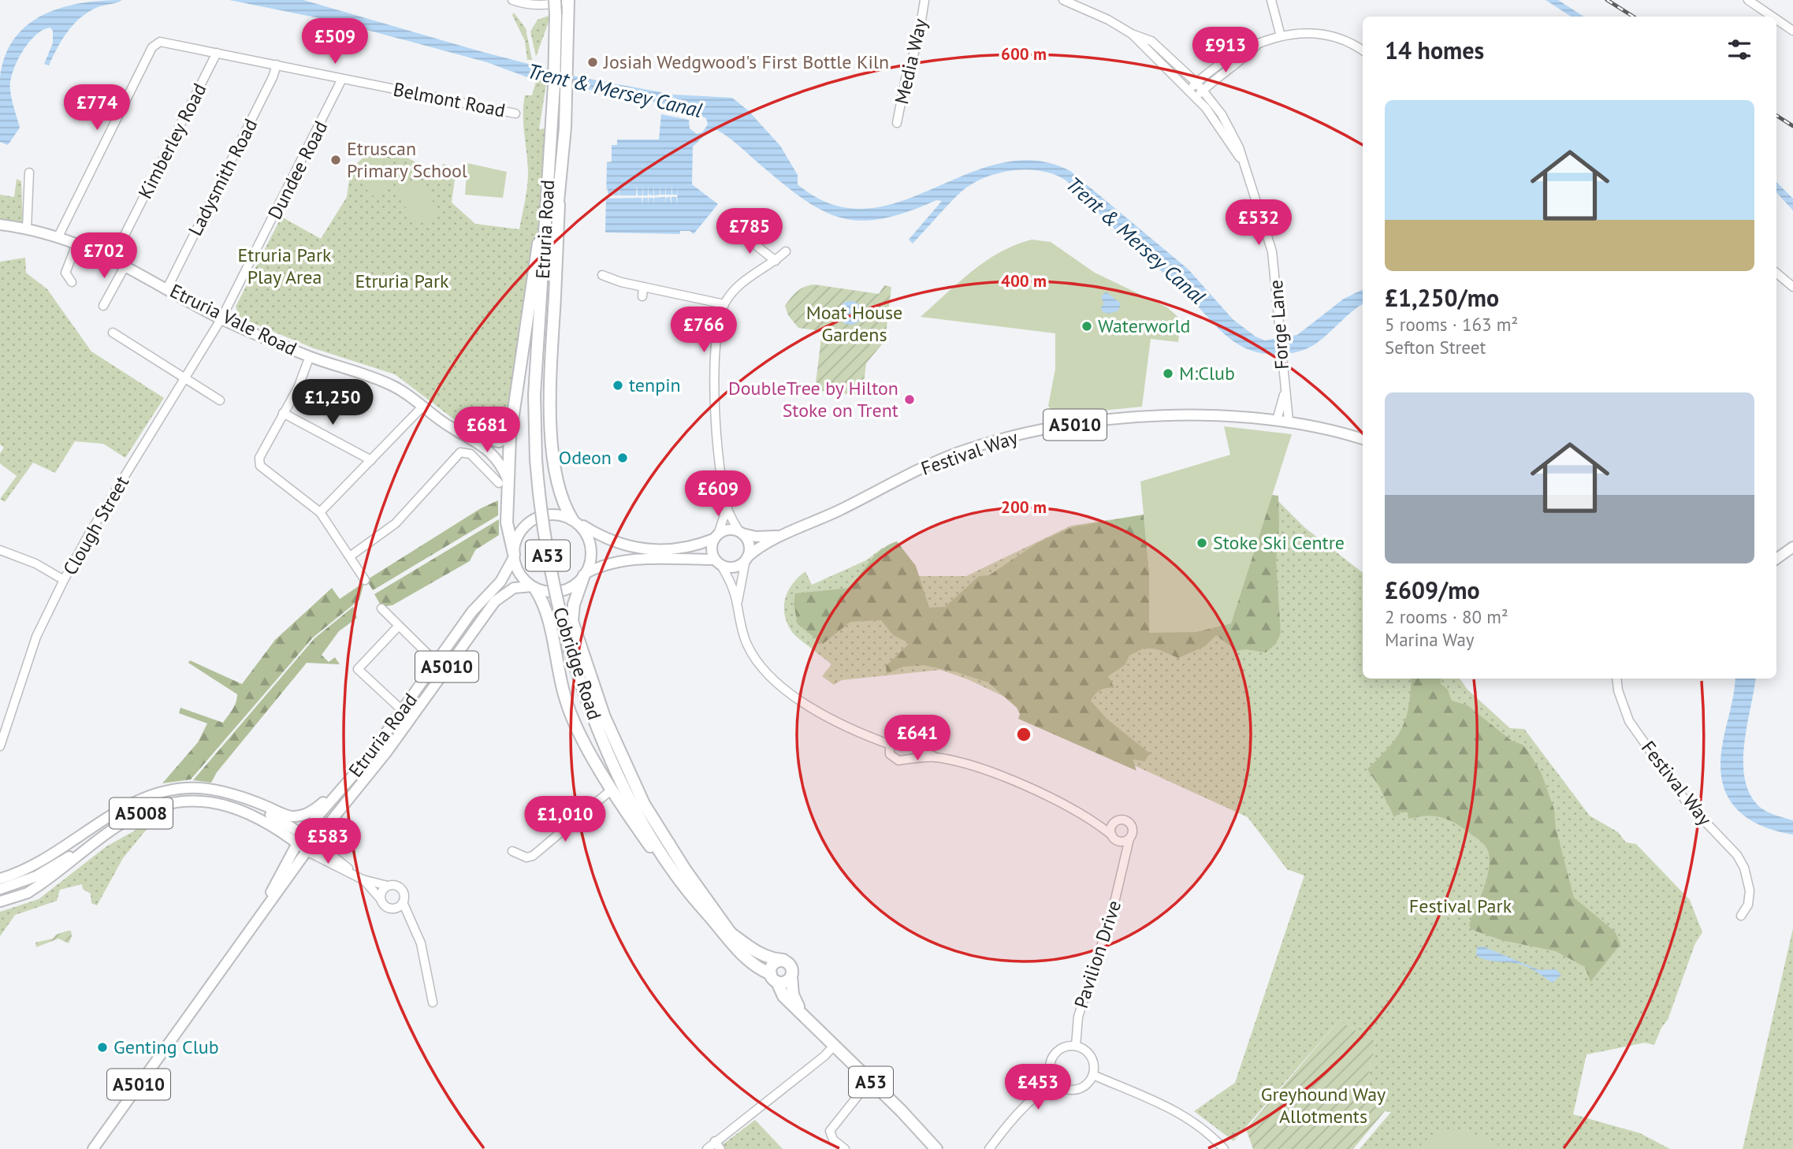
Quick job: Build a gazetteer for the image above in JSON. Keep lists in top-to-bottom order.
{
  "streets": {
    "highway": ["Etruria Road", "A53", "Cobridge Road"],
    "main road": [
      "Etruria Vale Road",
      "A5010",
      "Festival Way",
      "A5008"
    ],
    "street": [
      "Media Way",
      "Belmont Road",
      "Kimberley Road",
      "Dundee Road",
      "Ladysmith Road",
      "Forge Lane",
      "Clough Street",
      "Pavilion Drive"
    ]
  },
  "crossings": [
    ["Belmont Road", "Kimberley Road"],
    ["Belmont Road", "Dundee Road"],
    ["Belmont Road", "Ladysmith Road"],
    ["Belmont Road", "Etruria Vale Road"],
    ["Kimberley Road", "Etruria Vale Road"],
    ["Dundee Road", "Etruria Vale Road"],
    ["Dundee Road", "Clough Street"],
    ["Ladysmith Road", "Etruria Vale Road"],
    ["Etruria Road", "A5010"],
    ["Etruria Road", "Cobridge Road"],
    ["Etruria Road", "A5008"],
    ["Etruria Vale Road", "Clough Street"],
    ["Forge Lane", "Festival Way"],
    ["A5010", "Festival Way"]
  ],
  "water": ["Trent & Mersey Canal"],
  "parks": [
    "Etruria Park Play Area",
    "Etruria Park",
    "Moat House Gardens",
    "Festival Park",
    "Greyhound Way Allotments"
  ],
  "places": [
    "Josiah Wedgwood's First Bottle Kiln",
    "Etruscan Primary School",
    "Waterworld",
    "M:Club",
    "tenpin",
    "DoubleTree by Hilton Stoke on Trent",
    "Odeon",
    "Stoke Ski Centre",
    "Genting Club"
  ],
  "page": {
    "heading": "14 homes",
    "price": [
      "£509",
      "£913",
      "£774",
      "£532",
      "£785",
      "£702",
      "£766",
      "£1,250",
      "£681",
      "£609",
      "£641",
      "£1,010",
      "£583",
      "£453"
    ],
    "list": [
      {
        "name": "£1,250/mo",
        "note": "5 rooms · 163 m² · Sefton Street"
      },
      {
        "name": "£609/mo",
        "note": "2 rooms · 80 m² · Marina Way"
      }
    ]
  },
  "rings": ["600 m", "400 m", "200 m"]
}
